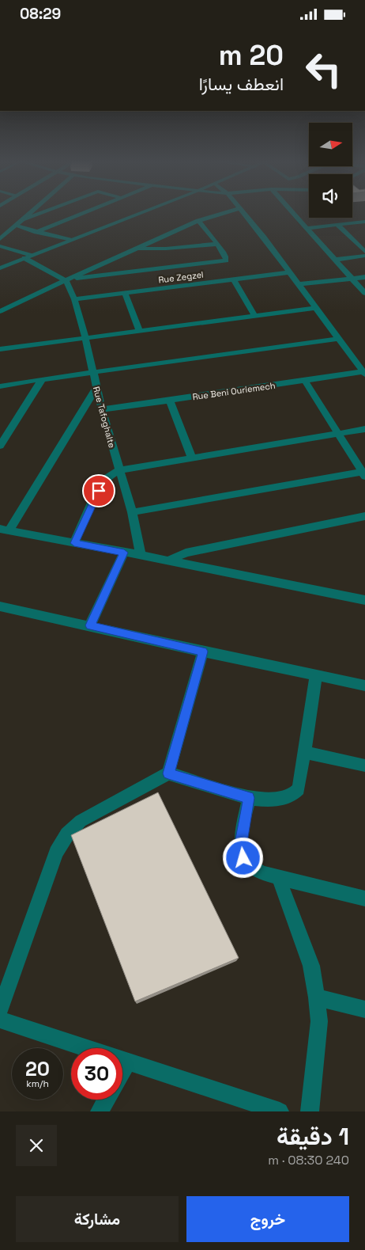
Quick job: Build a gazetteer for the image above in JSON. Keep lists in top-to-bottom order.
{
  "streets": {
    "street": ["Rue Zegzel", "Rue Beni Ouriemech", "Rue Tafoghalte"]
  },
  "crossings": [
    ["Rue Zegzel", "Rue Tafoghalte"],
    ["Rue Beni Ouriemech", "Rue Tafoghalte"]
  ],
  "north": "right",
  "page": {
    "status": "08:29",
    "turn": ["20 m", "انعطف يسارًا"],
    "speed": "20 km/h",
    "limit": "30",
    "heading": ["1 دقيقة", "240 m · 08:30"],
    "buttons": ["خروج", "مشاركة"]
  }
}
